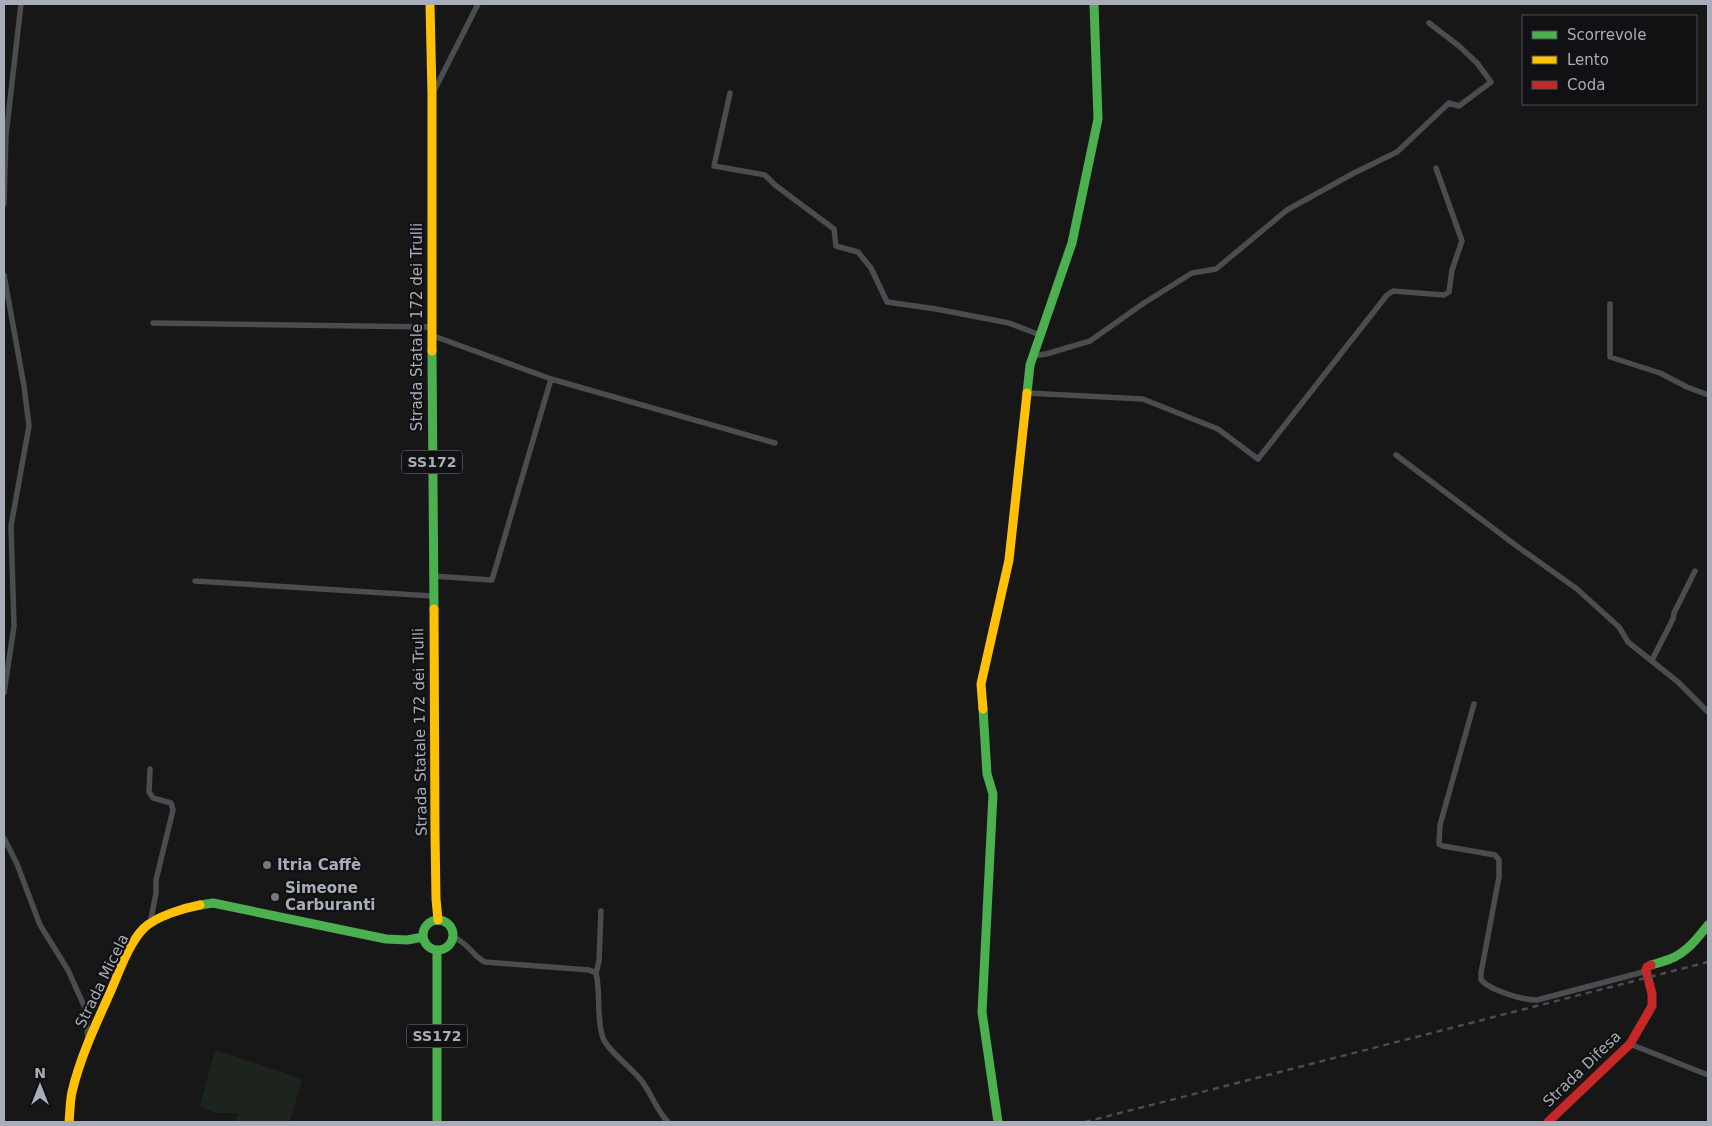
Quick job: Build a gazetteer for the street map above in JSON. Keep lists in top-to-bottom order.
{
  "streets": {
    "main road": [
      "Strada Statale 172 dei Trulli",
      "SS172",
      "Strada Micela",
      "Strada Difesa"
    ]
  },
  "crossings": [
    ["Strada Statale 172 dei Trulli", "SS172"],
    ["Strada Statale 172 dei Trulli", "Strada Micela"],
    ["SS172", "Strada Micela"]
  ],
  "places": ["Itria Caffè", "Simeone Carburanti"],
  "legend": ["Scorrevole", "Lento", "Coda"],
  "north": "top"
}
